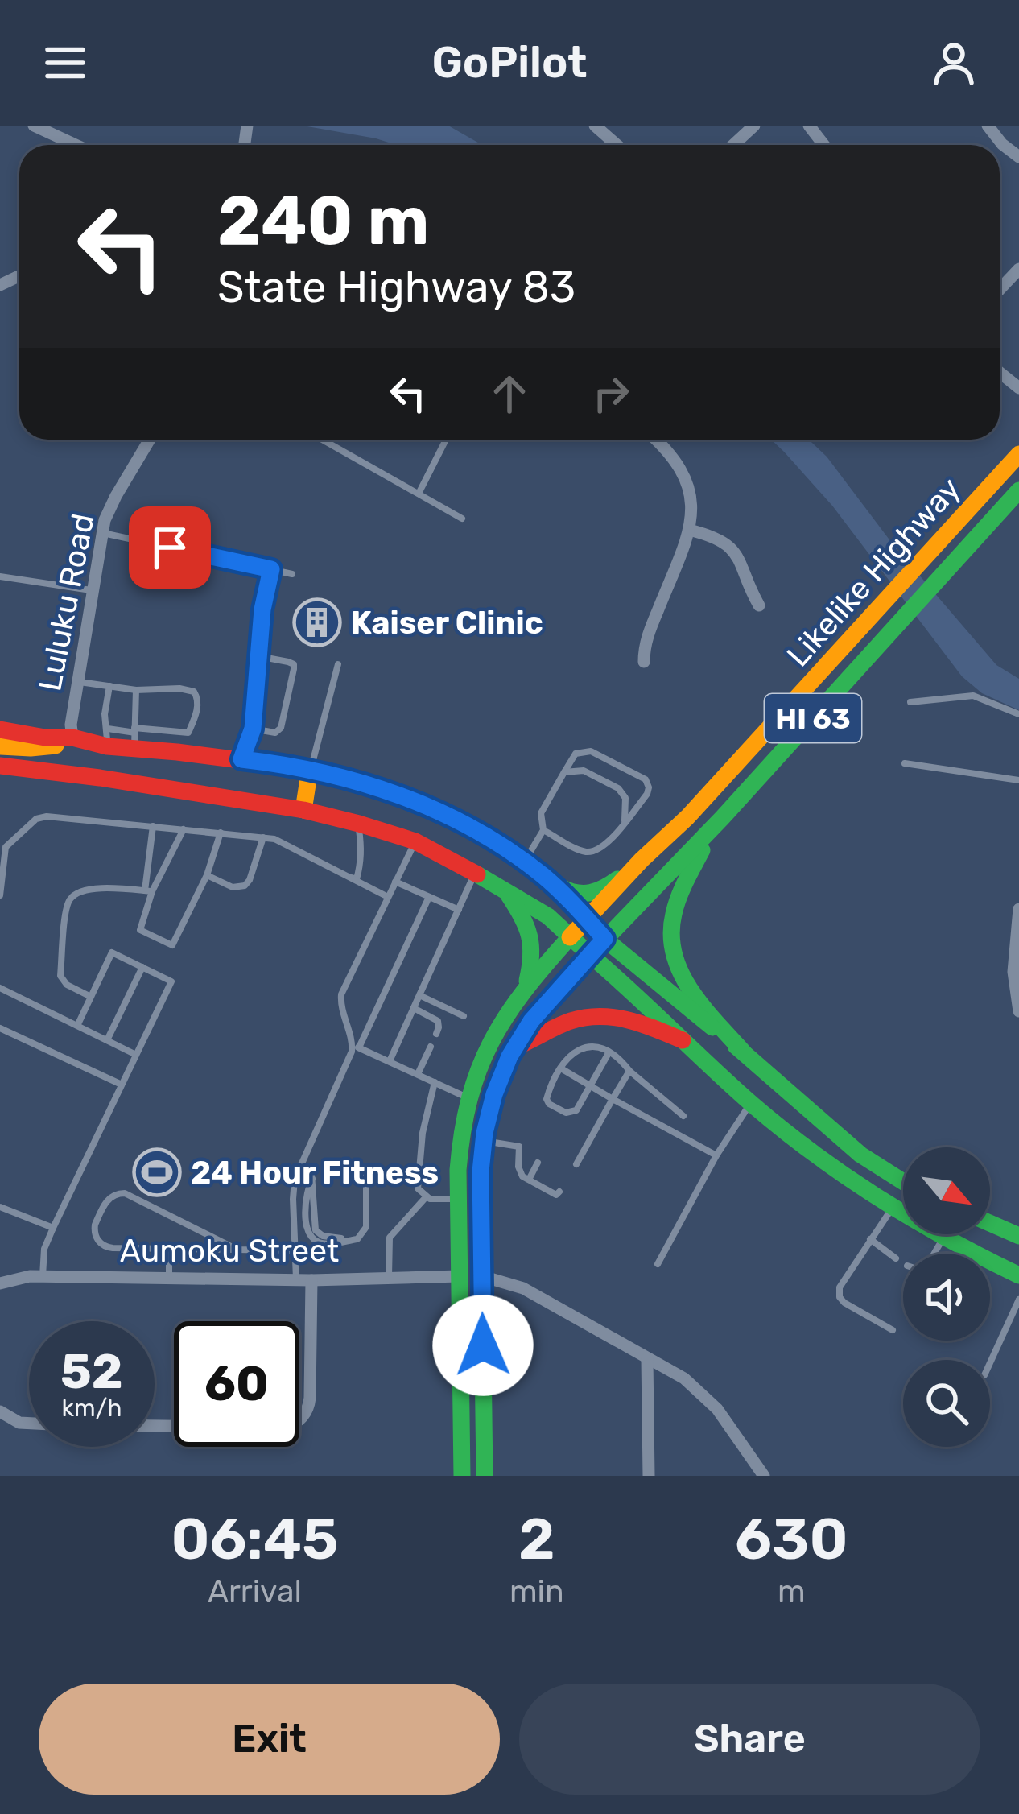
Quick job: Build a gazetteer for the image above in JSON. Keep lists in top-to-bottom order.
{
  "streets": {
    "main road": ["Likelike Highway", "HI 63"],
    "street": ["Luluku Road", "Aumoku Street"]
  },
  "crossings": [
    ["Likelike Highway", "Aumoku Street"]
  ],
  "places": {
    "building": ["Kaiser Clinic"],
    "sports": ["24 Hour Fitness"]
  },
  "north": "bottom right",
  "page": {
    "header": "GoPilot",
    "turn": ["240 m", "State Highway 83"],
    "speed": "52 km/h",
    "limit": "60",
    "eta": [
      "06:45",
      "Arrival",
      "2",
      "min",
      "630",
      "m"
    ],
    "buttons": ["Exit", "Share"]
  }
}
